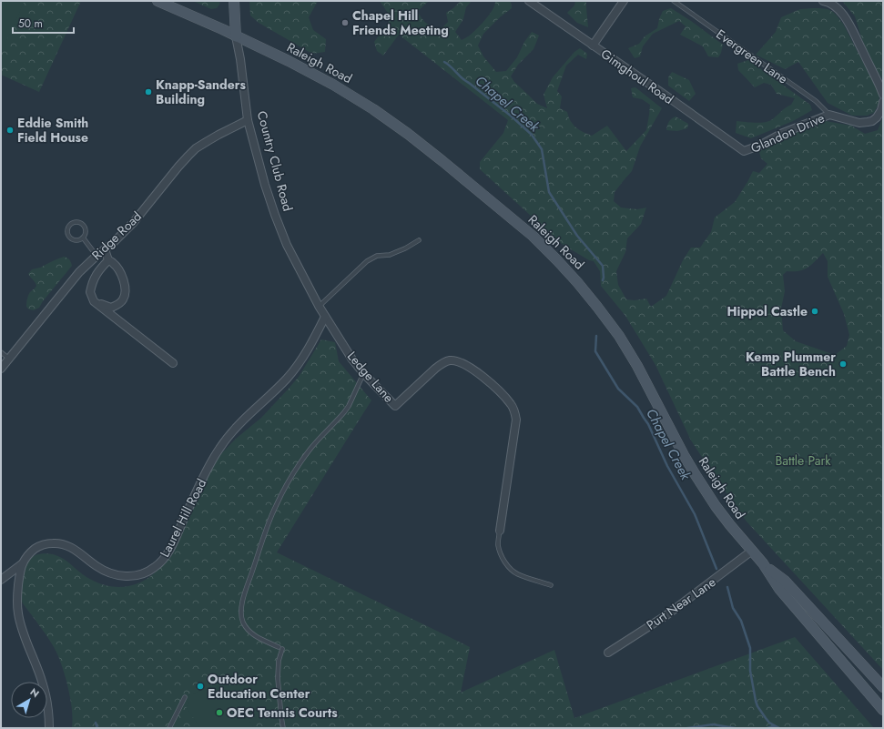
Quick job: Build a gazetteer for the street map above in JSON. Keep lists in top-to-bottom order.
{
  "streets": {
    "main road": ["Raleigh Road", "Country Club Road"],
    "street": [
      "Gimghoul Road",
      "Glandon Drive",
      "Ridge Road",
      "Ledge Lane",
      "Laurel Hill Road",
      "Purt Near Lane"
    ],
    "lane": ["Evergreen Lane"]
  },
  "crossings": [
    ["Evergreen Lane", "Glandon Drive"],
    ["Raleigh Road", "Country Club Road"],
    ["Raleigh Road", "Purt Near Lane"],
    ["Gimghoul Road", "Glandon Drive"],
    ["Country Club Road", "Ridge Road"],
    ["Country Club Road", "Ledge Lane"],
    ["Country Club Road", "Laurel Hill Road"],
    ["Ledge Lane", "Laurel Hill Road"]
  ],
  "water": ["Chapel Creek"],
  "parks": ["Battle Park"],
  "places": [
    "Chapel Hill Friends Meeting",
    "Knapp-Sanders Building",
    "Eddie Smith Field House",
    "Hippol Castle",
    "Kemp Plummer Battle Bench",
    "Outdoor Education Center",
    "OEC Tennis Courts"
  ],
  "scale_bar": "50 m",
  "north": "top right"
}
